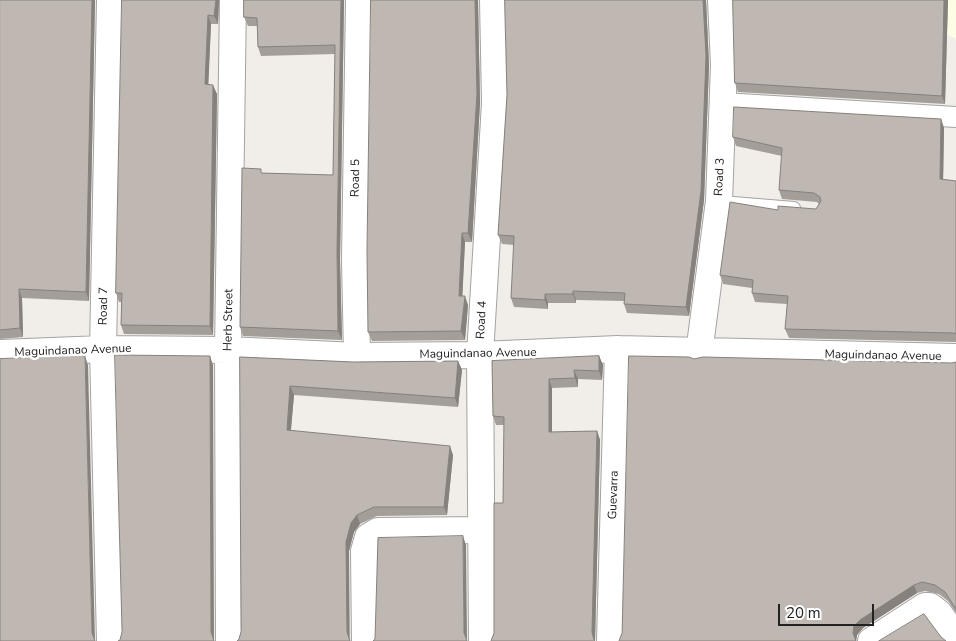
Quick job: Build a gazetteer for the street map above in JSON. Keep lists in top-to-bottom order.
{
  "streets": {
    "street": [
      "Road 3",
      "Road 5",
      "Road 7",
      "Herb Street",
      "Road 4",
      "Maguindanao Avenue",
      "Guevarra"
    ]
  },
  "crossings": [
    ["Road 3", "Maguindanao Avenue"],
    ["Road 5", "Maguindanao Avenue"],
    ["Road 7", "Maguindanao Avenue"],
    ["Herb Street", "Maguindanao Avenue"],
    ["Road 4", "Maguindanao Avenue"],
    ["Maguindanao Avenue", "Guevarra"]
  ],
  "scale_bar": "20 m"
}
